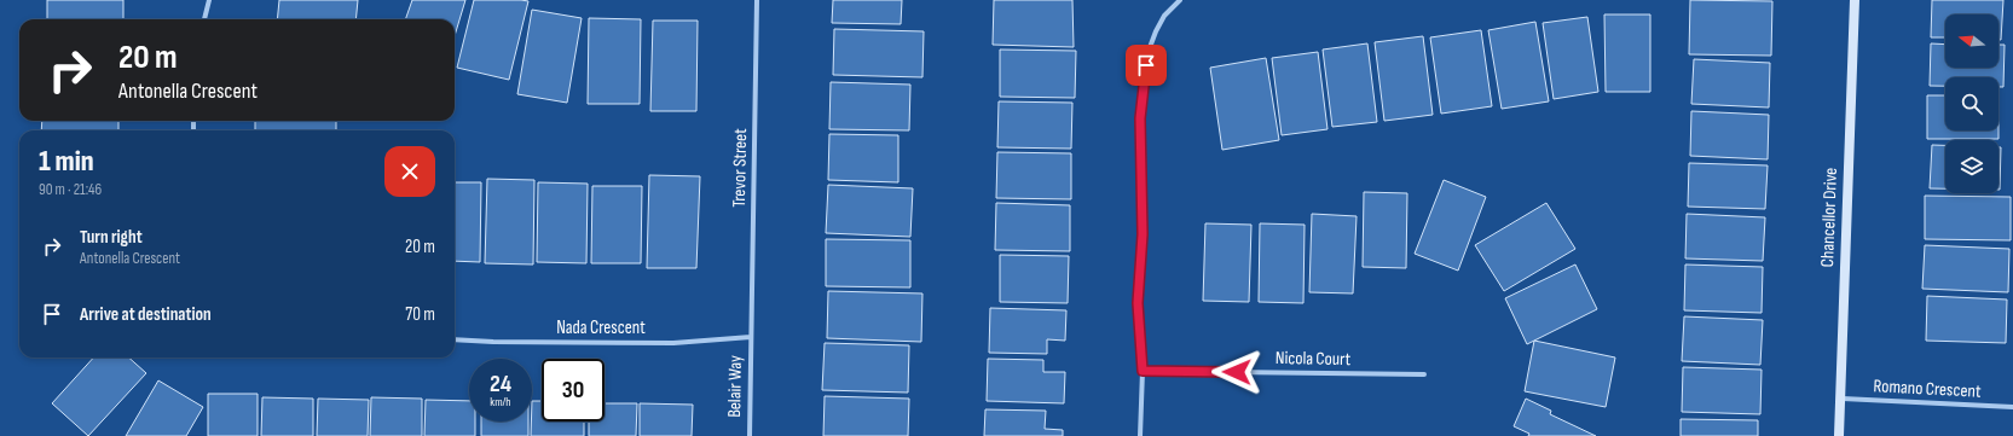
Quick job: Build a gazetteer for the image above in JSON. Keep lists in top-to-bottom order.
{
  "streets": {
    "street": [
      "Trevor Street",
      "Chancellor Drive",
      "Nada Crescent",
      "Nicola Court",
      "Belair Way",
      "Romano Crescent"
    ]
  },
  "crossings": [
    ["Trevor Street", "Nada Crescent"],
    ["Trevor Street", "Belair Way"],
    ["Chancellor Drive", "Romano Crescent"],
    ["Nada Crescent", "Belair Way"]
  ],
  "north": "left",
  "page": {
    "turn": ["20 m", "Antonella Crescent"],
    "heading": ["1 min", "90 m · 21:46"],
    "list": [
      {
        "name": "Turn right",
        "note": "Antonella Crescent",
        "value": "20 m"
      },
      {
        "name": "Arrive at destination",
        "value": "70 m"
      }
    ],
    "speed": "24 km/h",
    "limit": "30"
  }
}
